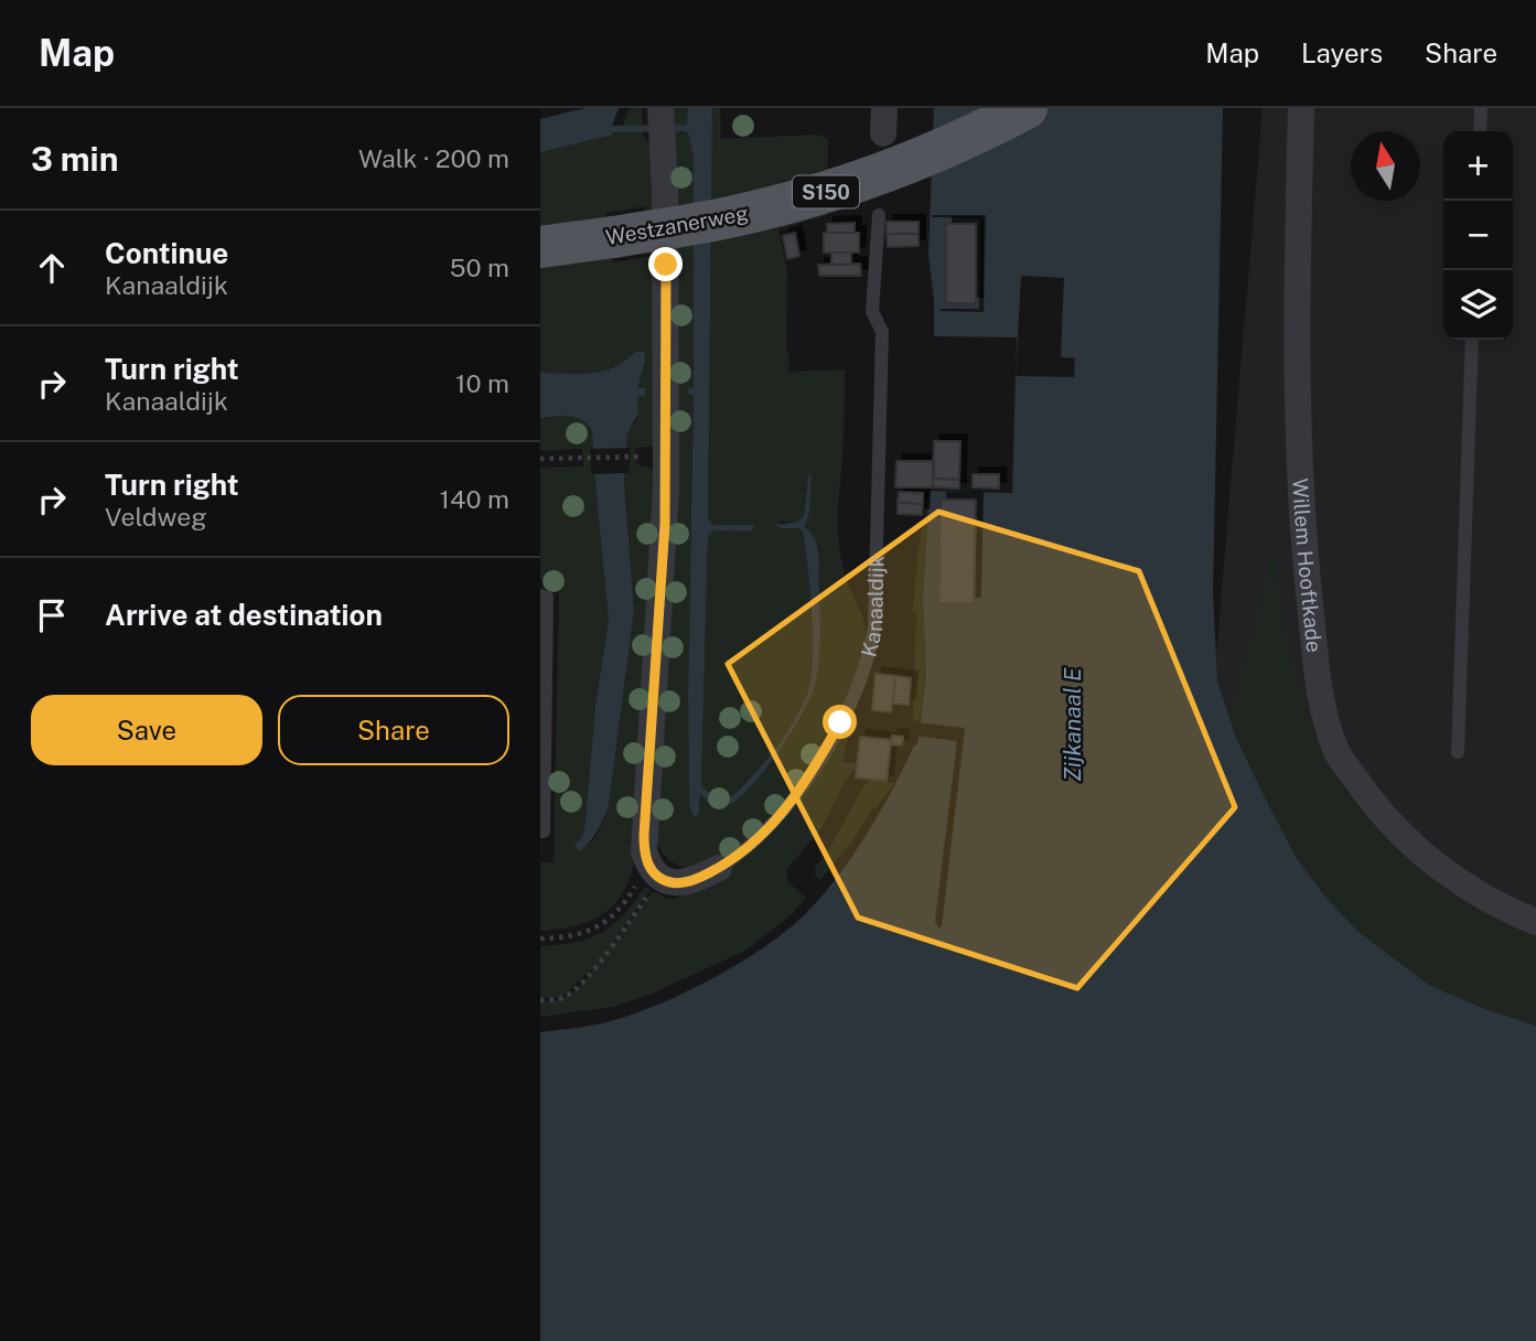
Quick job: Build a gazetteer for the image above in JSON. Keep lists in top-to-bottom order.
{
  "streets": {
    "main road": ["S150", "Westzanerweg"],
    "street": ["Willem Hooftkade", "Kanaaldijk"]
  },
  "water": ["Zijkanaal E"],
  "north": "top",
  "page": {
    "header": "Map",
    "nav": ["Map", "Layers", "Share"],
    "heading": ["3 min", "Walk · 200 m"],
    "map_buttons": ["+", "−"],
    "list": [
      ["Continue", "Kanaaldijk", "50 m"],
      ["Turn right", "Kanaaldijk", "10 m"],
      ["Turn right", "Veldweg", "140 m"],
      "Arrive at destination"
    ],
    "buttons": ["Save", "Share"]
  }
}
